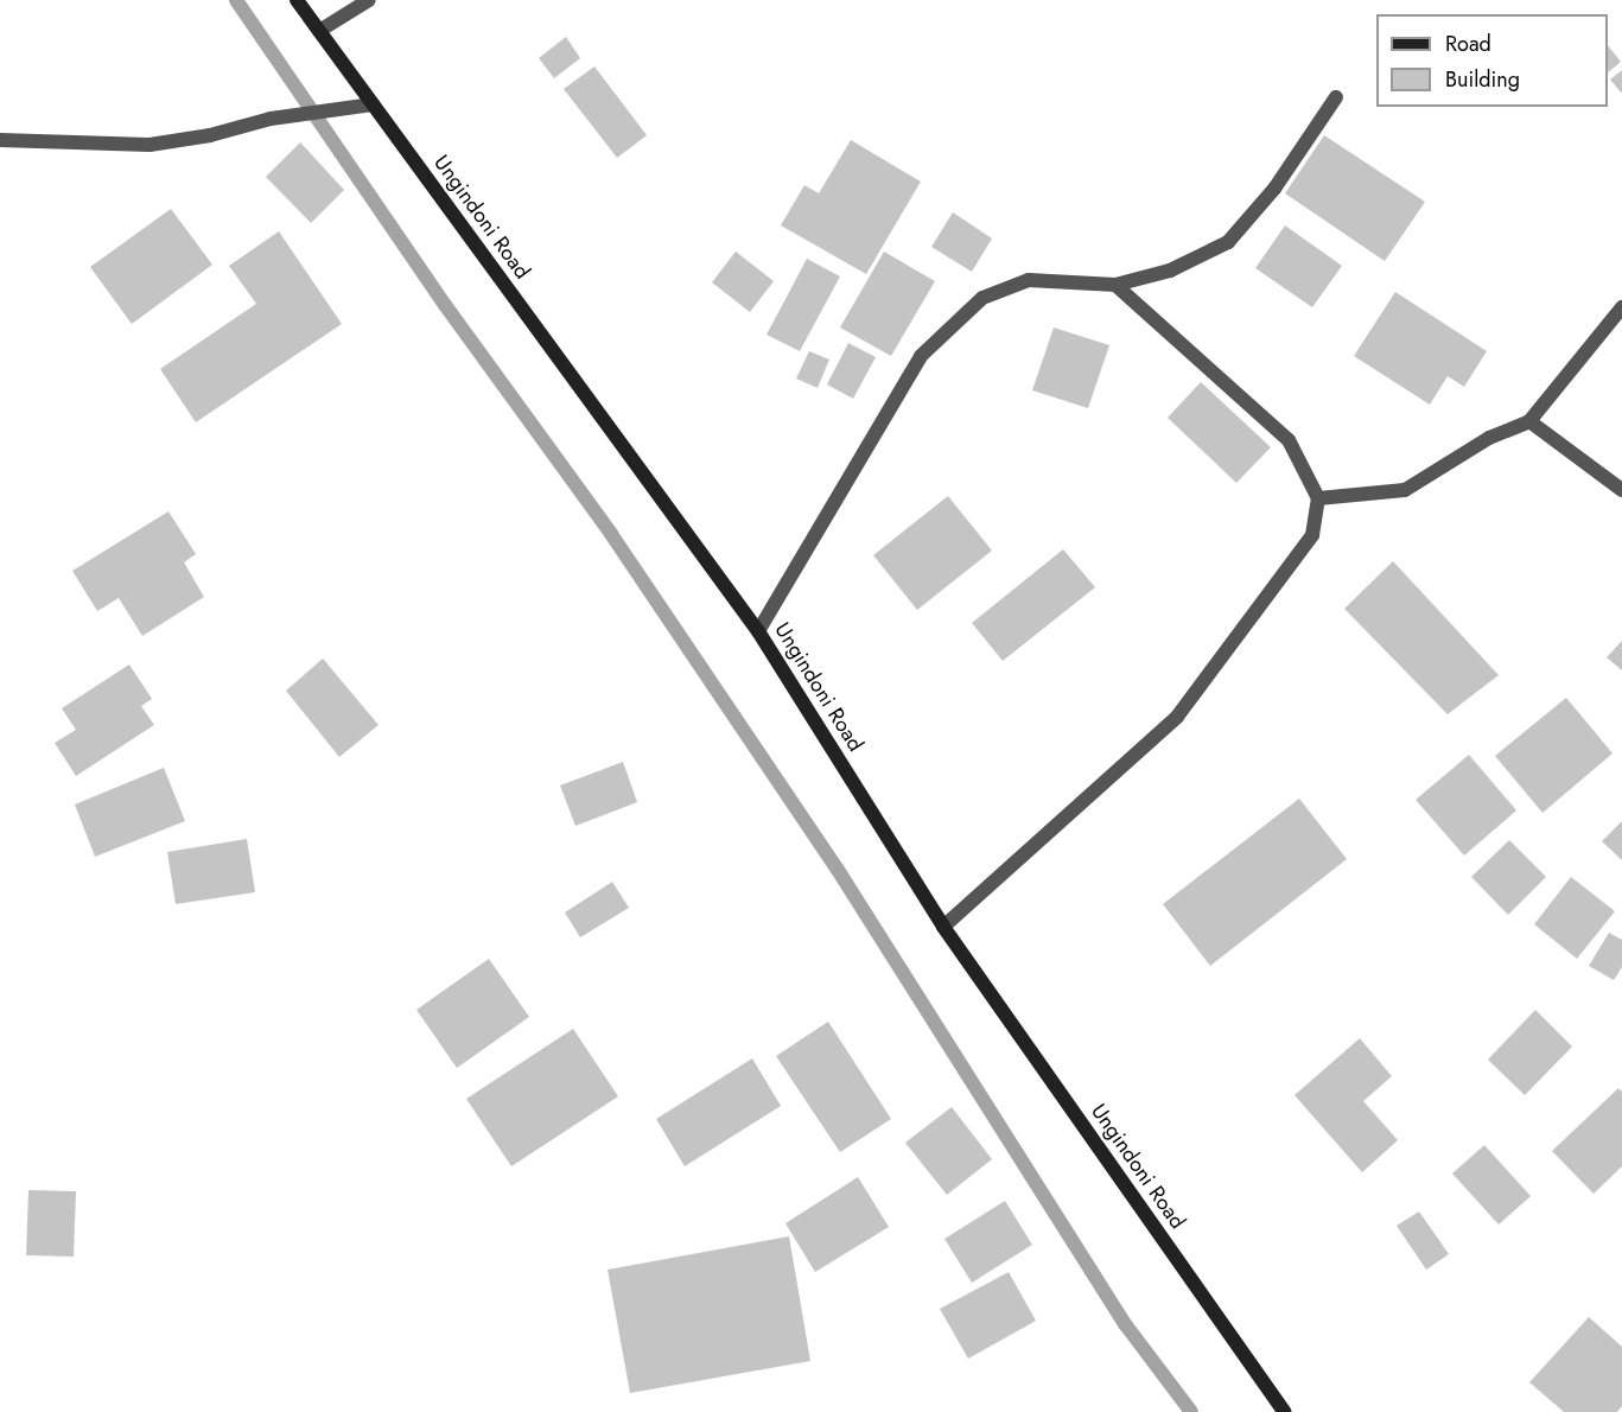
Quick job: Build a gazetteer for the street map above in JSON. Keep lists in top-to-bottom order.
{
  "streets": {
    "main road": ["Ungindoni Road"]
  },
  "legend": ["Road", "Building"]
}
